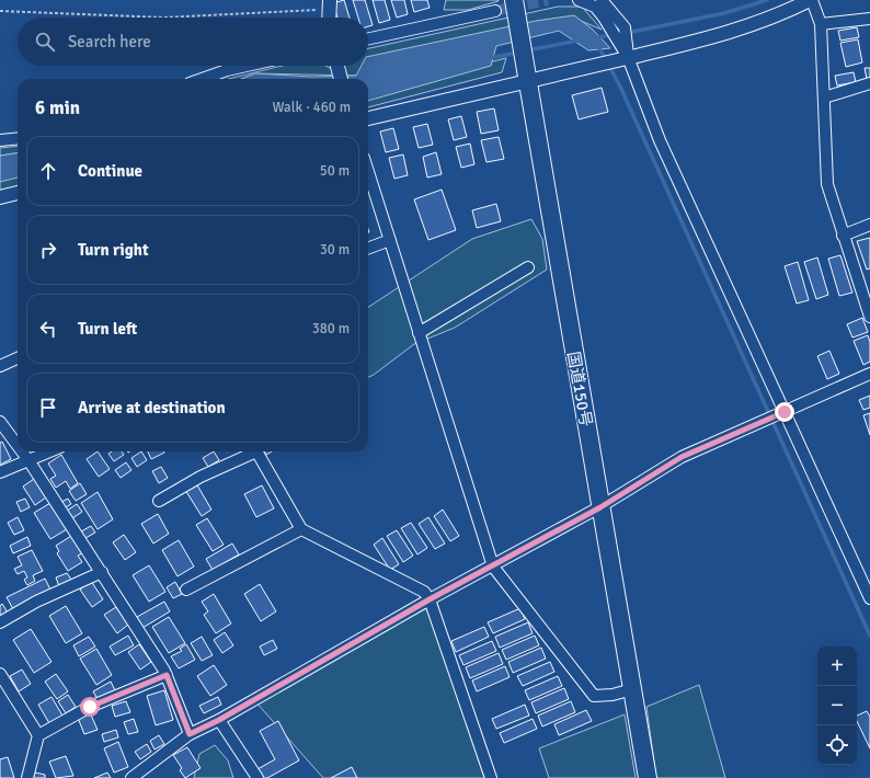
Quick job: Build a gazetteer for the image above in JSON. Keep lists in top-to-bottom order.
{
  "streets": {
    "highway": ["国道150号"]
  },
  "page": {
    "search": "Search here",
    "heading": ["6 min", "Walk · 460 m"],
    "list": [
      ["Continue", "50 m"],
      ["Turn right", "30 m"],
      ["Turn left", "380 m"],
      "Arrive at destination"
    ],
    "map_buttons": ["+", "−"]
  }
}
